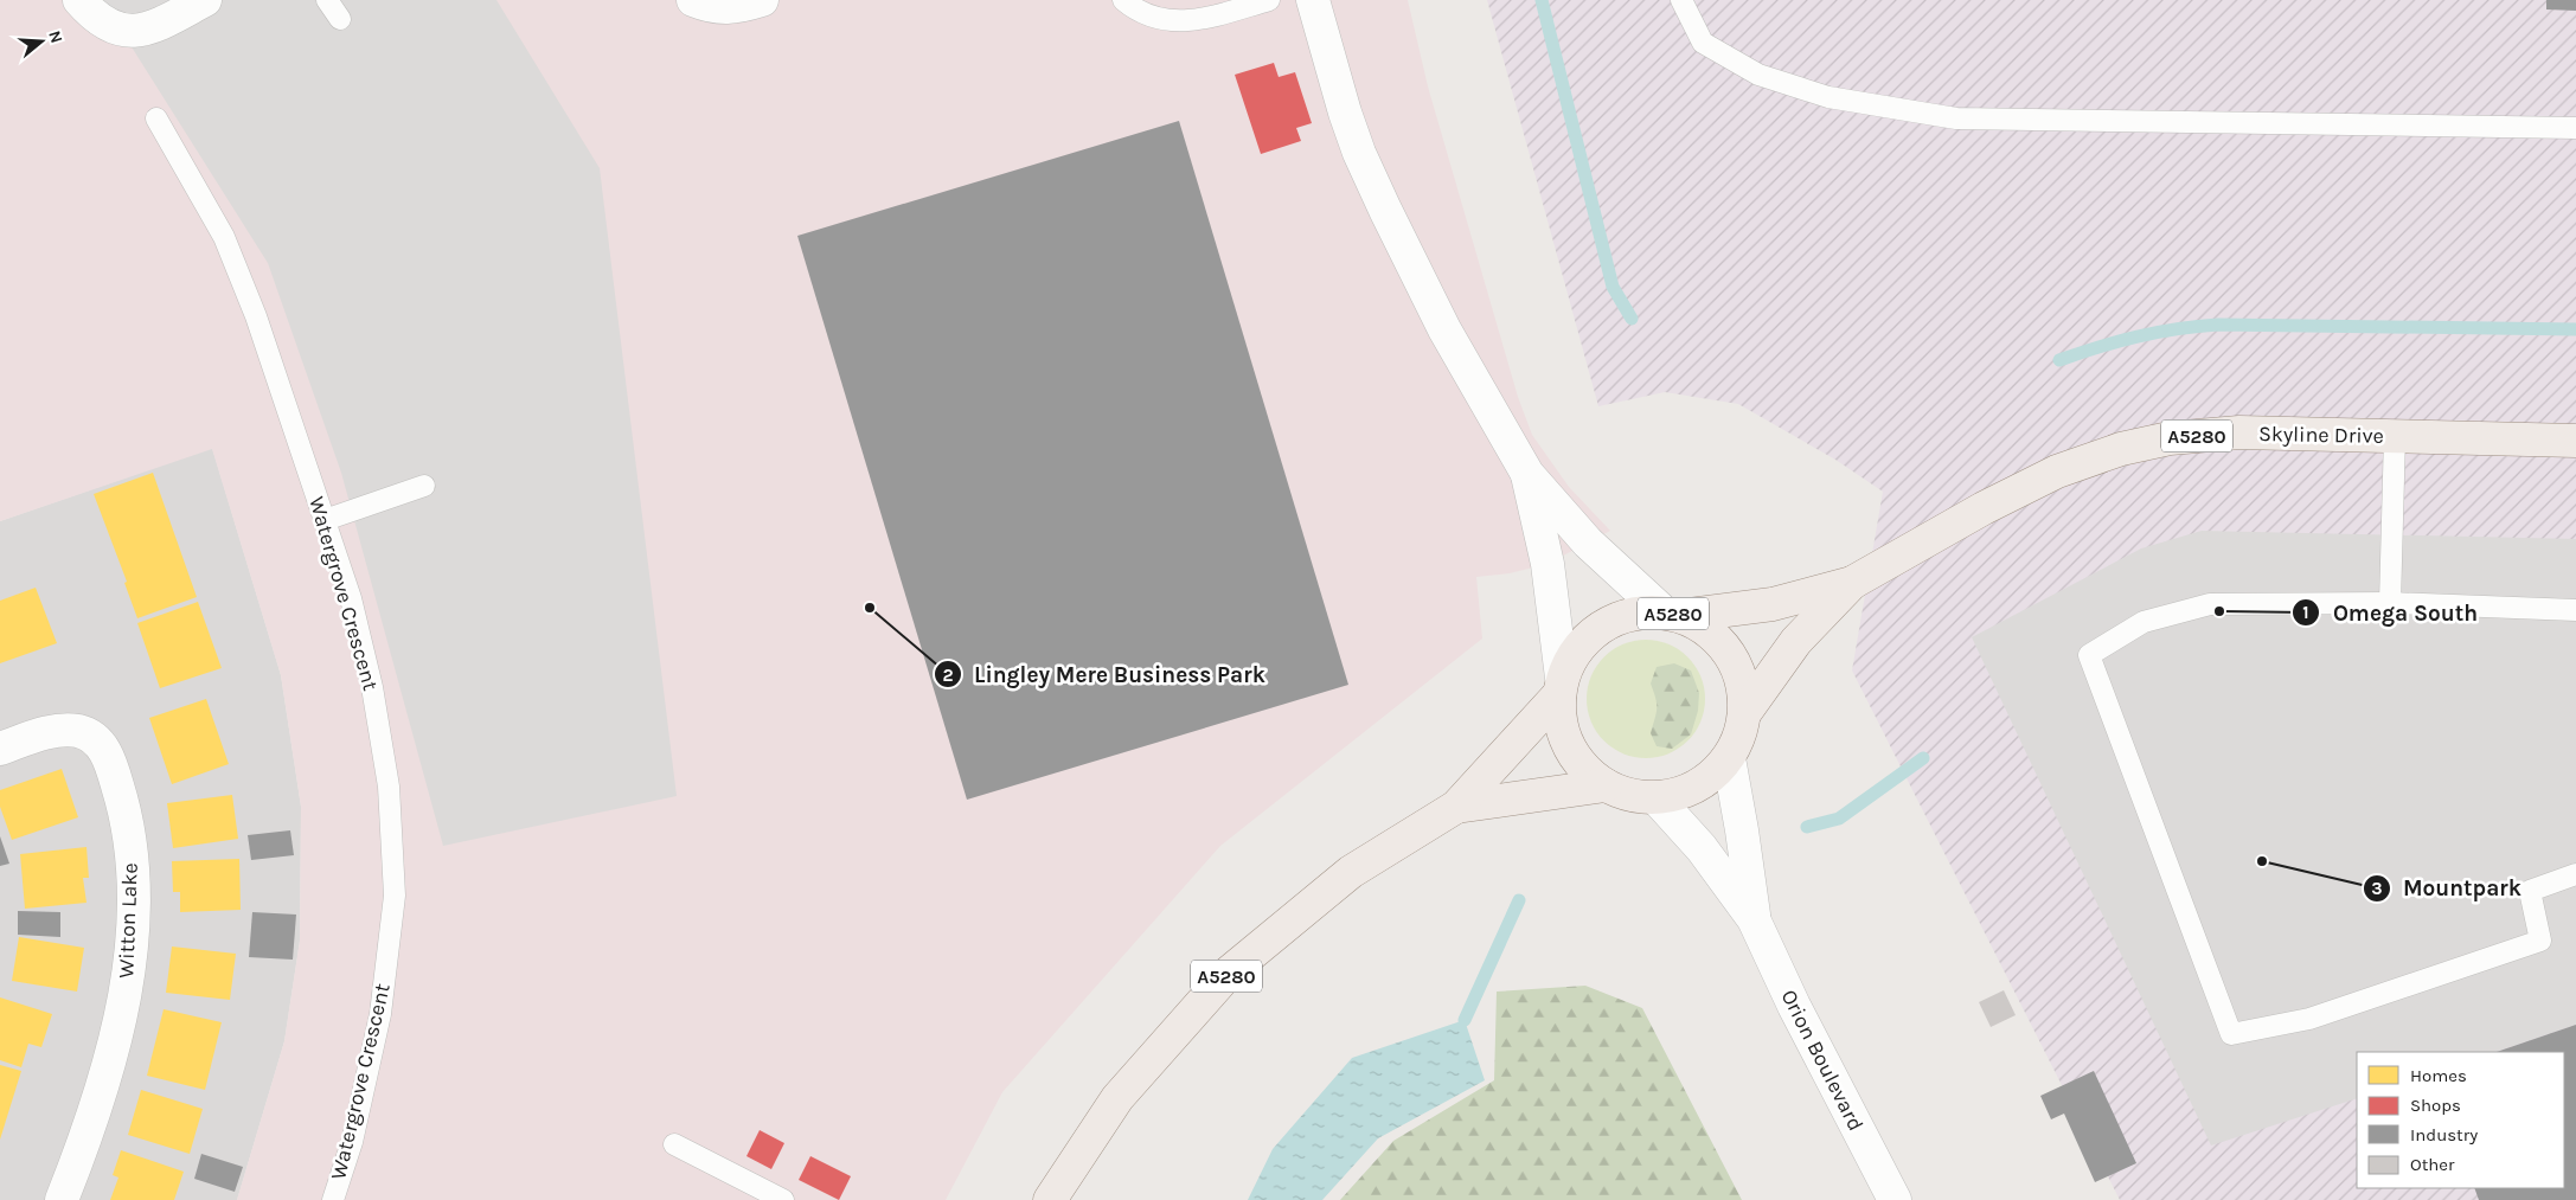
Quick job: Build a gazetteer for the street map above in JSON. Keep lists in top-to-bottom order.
{
  "streets": {
    "main road": ["Skyline Drive", "A5280"],
    "street": ["Witton Lake", "Orion Boulevard"],
    "lane": ["Watergrove Crescent"]
  },
  "crossings": [
    ["Skyline Drive", "A5280"],
    ["Skyline Drive", "Orion Boulevard"],
    ["A5280", "Orion Boulevard"]
  ],
  "places": ["Lingley Mere Business Park", "Omega South", "Mountpark"],
  "legend": [
    "Homes",
    "Shops",
    "Industry",
    "Other"
  ],
  "north": "right"
}
